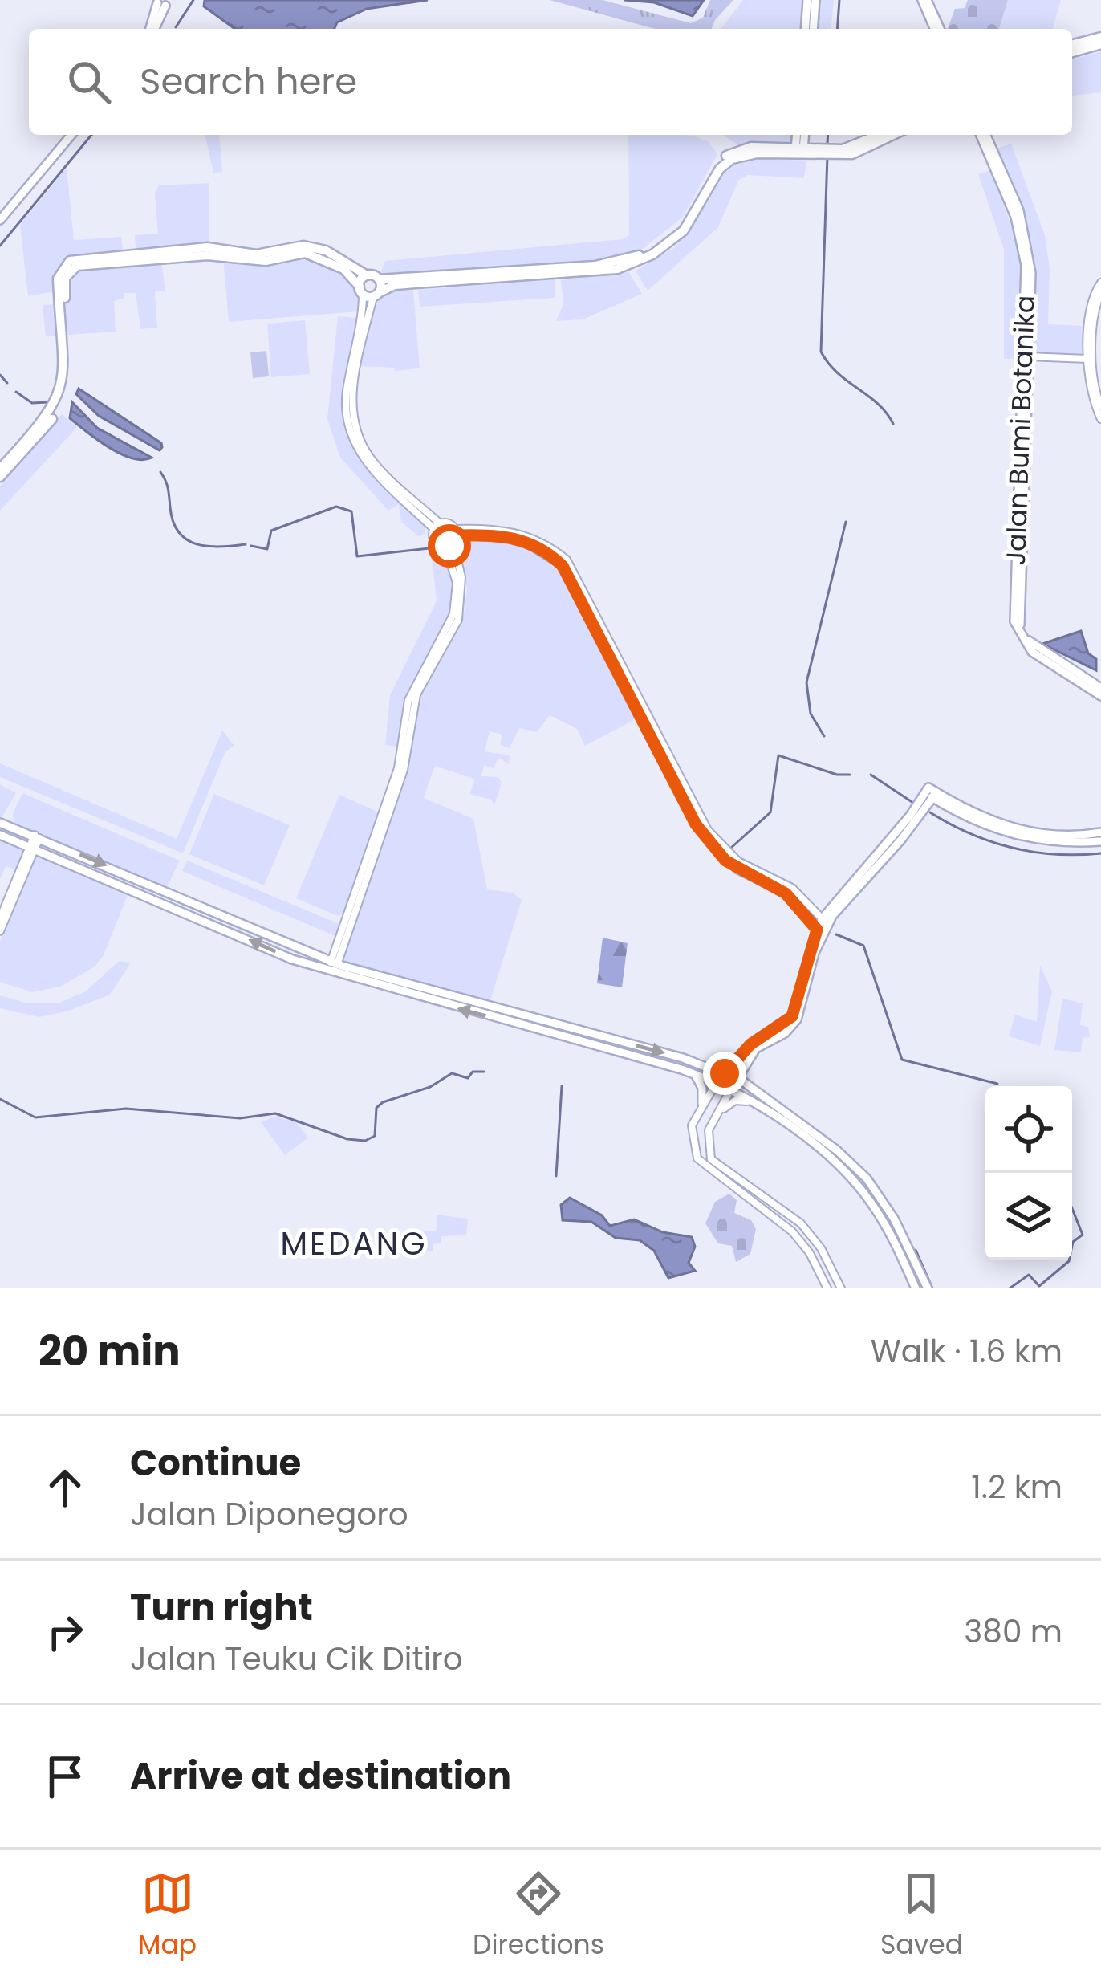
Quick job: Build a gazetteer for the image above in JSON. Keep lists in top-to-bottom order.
{
  "streets": {
    "main road": ["Jalan Bumi Botanika"]
  },
  "districts": ["MEDANG"],
  "page": {
    "search": "Search here",
    "heading": ["20 min", "Walk · 1.6 km"],
    "list": [
      ["Continue", "Jalan Diponegoro", "1.2 km"],
      ["Turn right", "Jalan Teuku Cik Ditiro", "380 m"],
      "Arrive at destination"
    ],
    "nav": ["Map", "Directions", "Saved"]
  }
}
